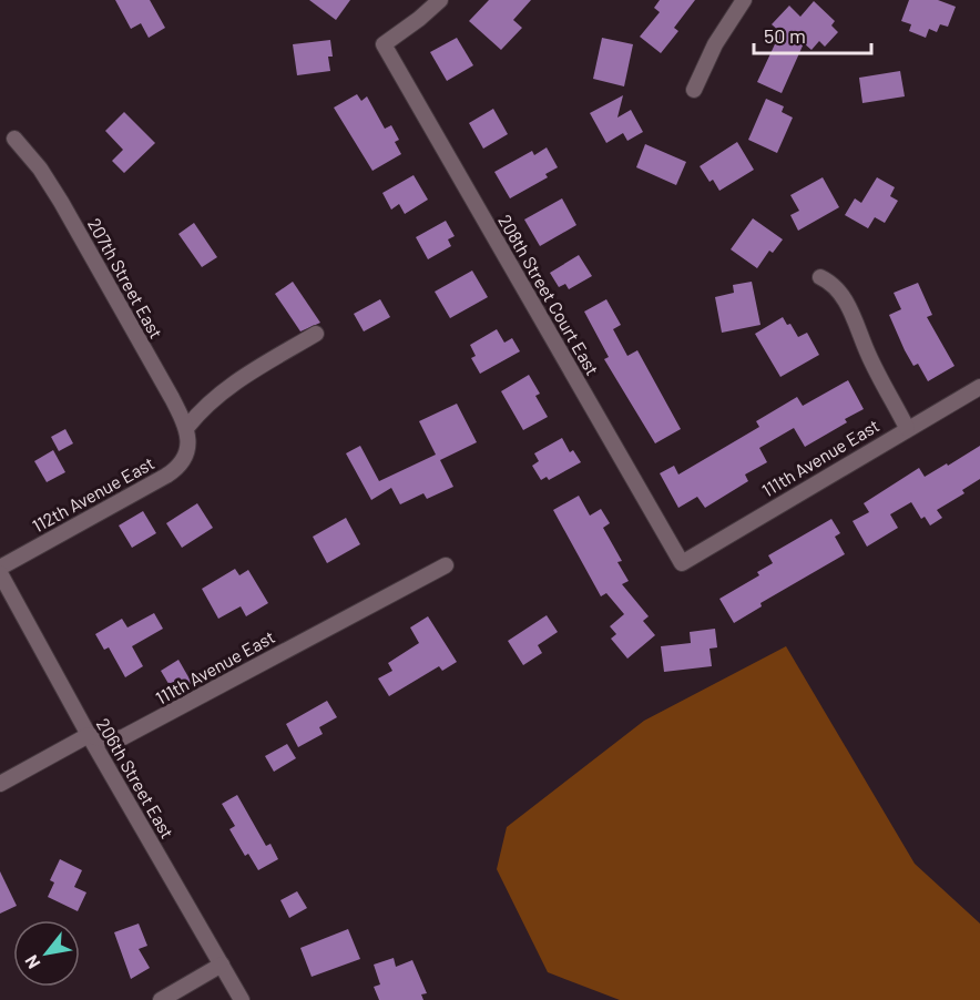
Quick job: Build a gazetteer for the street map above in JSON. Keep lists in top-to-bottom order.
{
  "streets": {
    "street": [
      "207th Street East",
      "208th Street Court East",
      "111th Avenue East",
      "112th Avenue East",
      "206th Street East"
    ]
  },
  "crossings": [
    ["207th Street East", "112th Avenue East"],
    ["208th Street Court East", "111th Avenue East"],
    ["111th Avenue East", "206th Street East"]
  ],
  "scale_bar": "50 m",
  "north": "bottom left"
}
